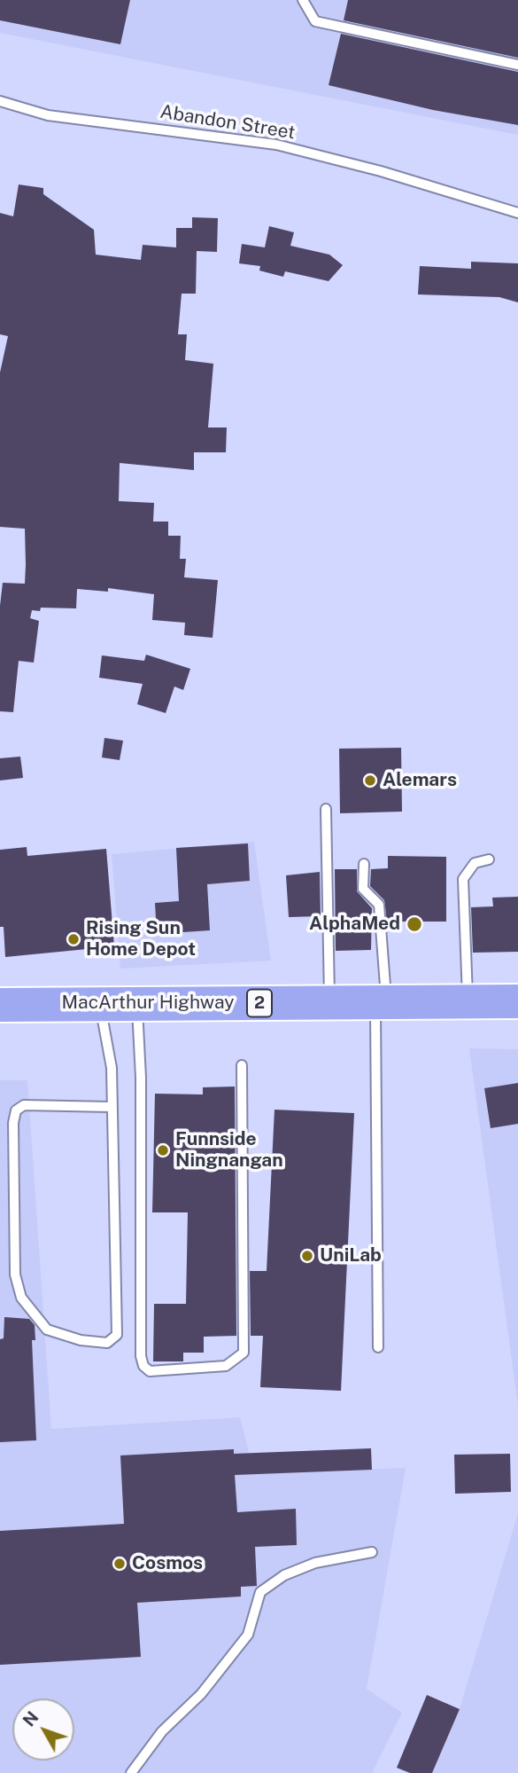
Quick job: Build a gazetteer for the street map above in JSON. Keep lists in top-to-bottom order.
{
  "streets": {
    "highway": ["MacArthur Highway", "2"],
    "lane": ["Abandon Street"]
  },
  "places": [
    "Alemars",
    "AlphaMed",
    "Rising Sun Home Depot",
    "Funnside Ningnangan",
    "UniLab",
    "Cosmos"
  ],
  "north": "top left"
}
